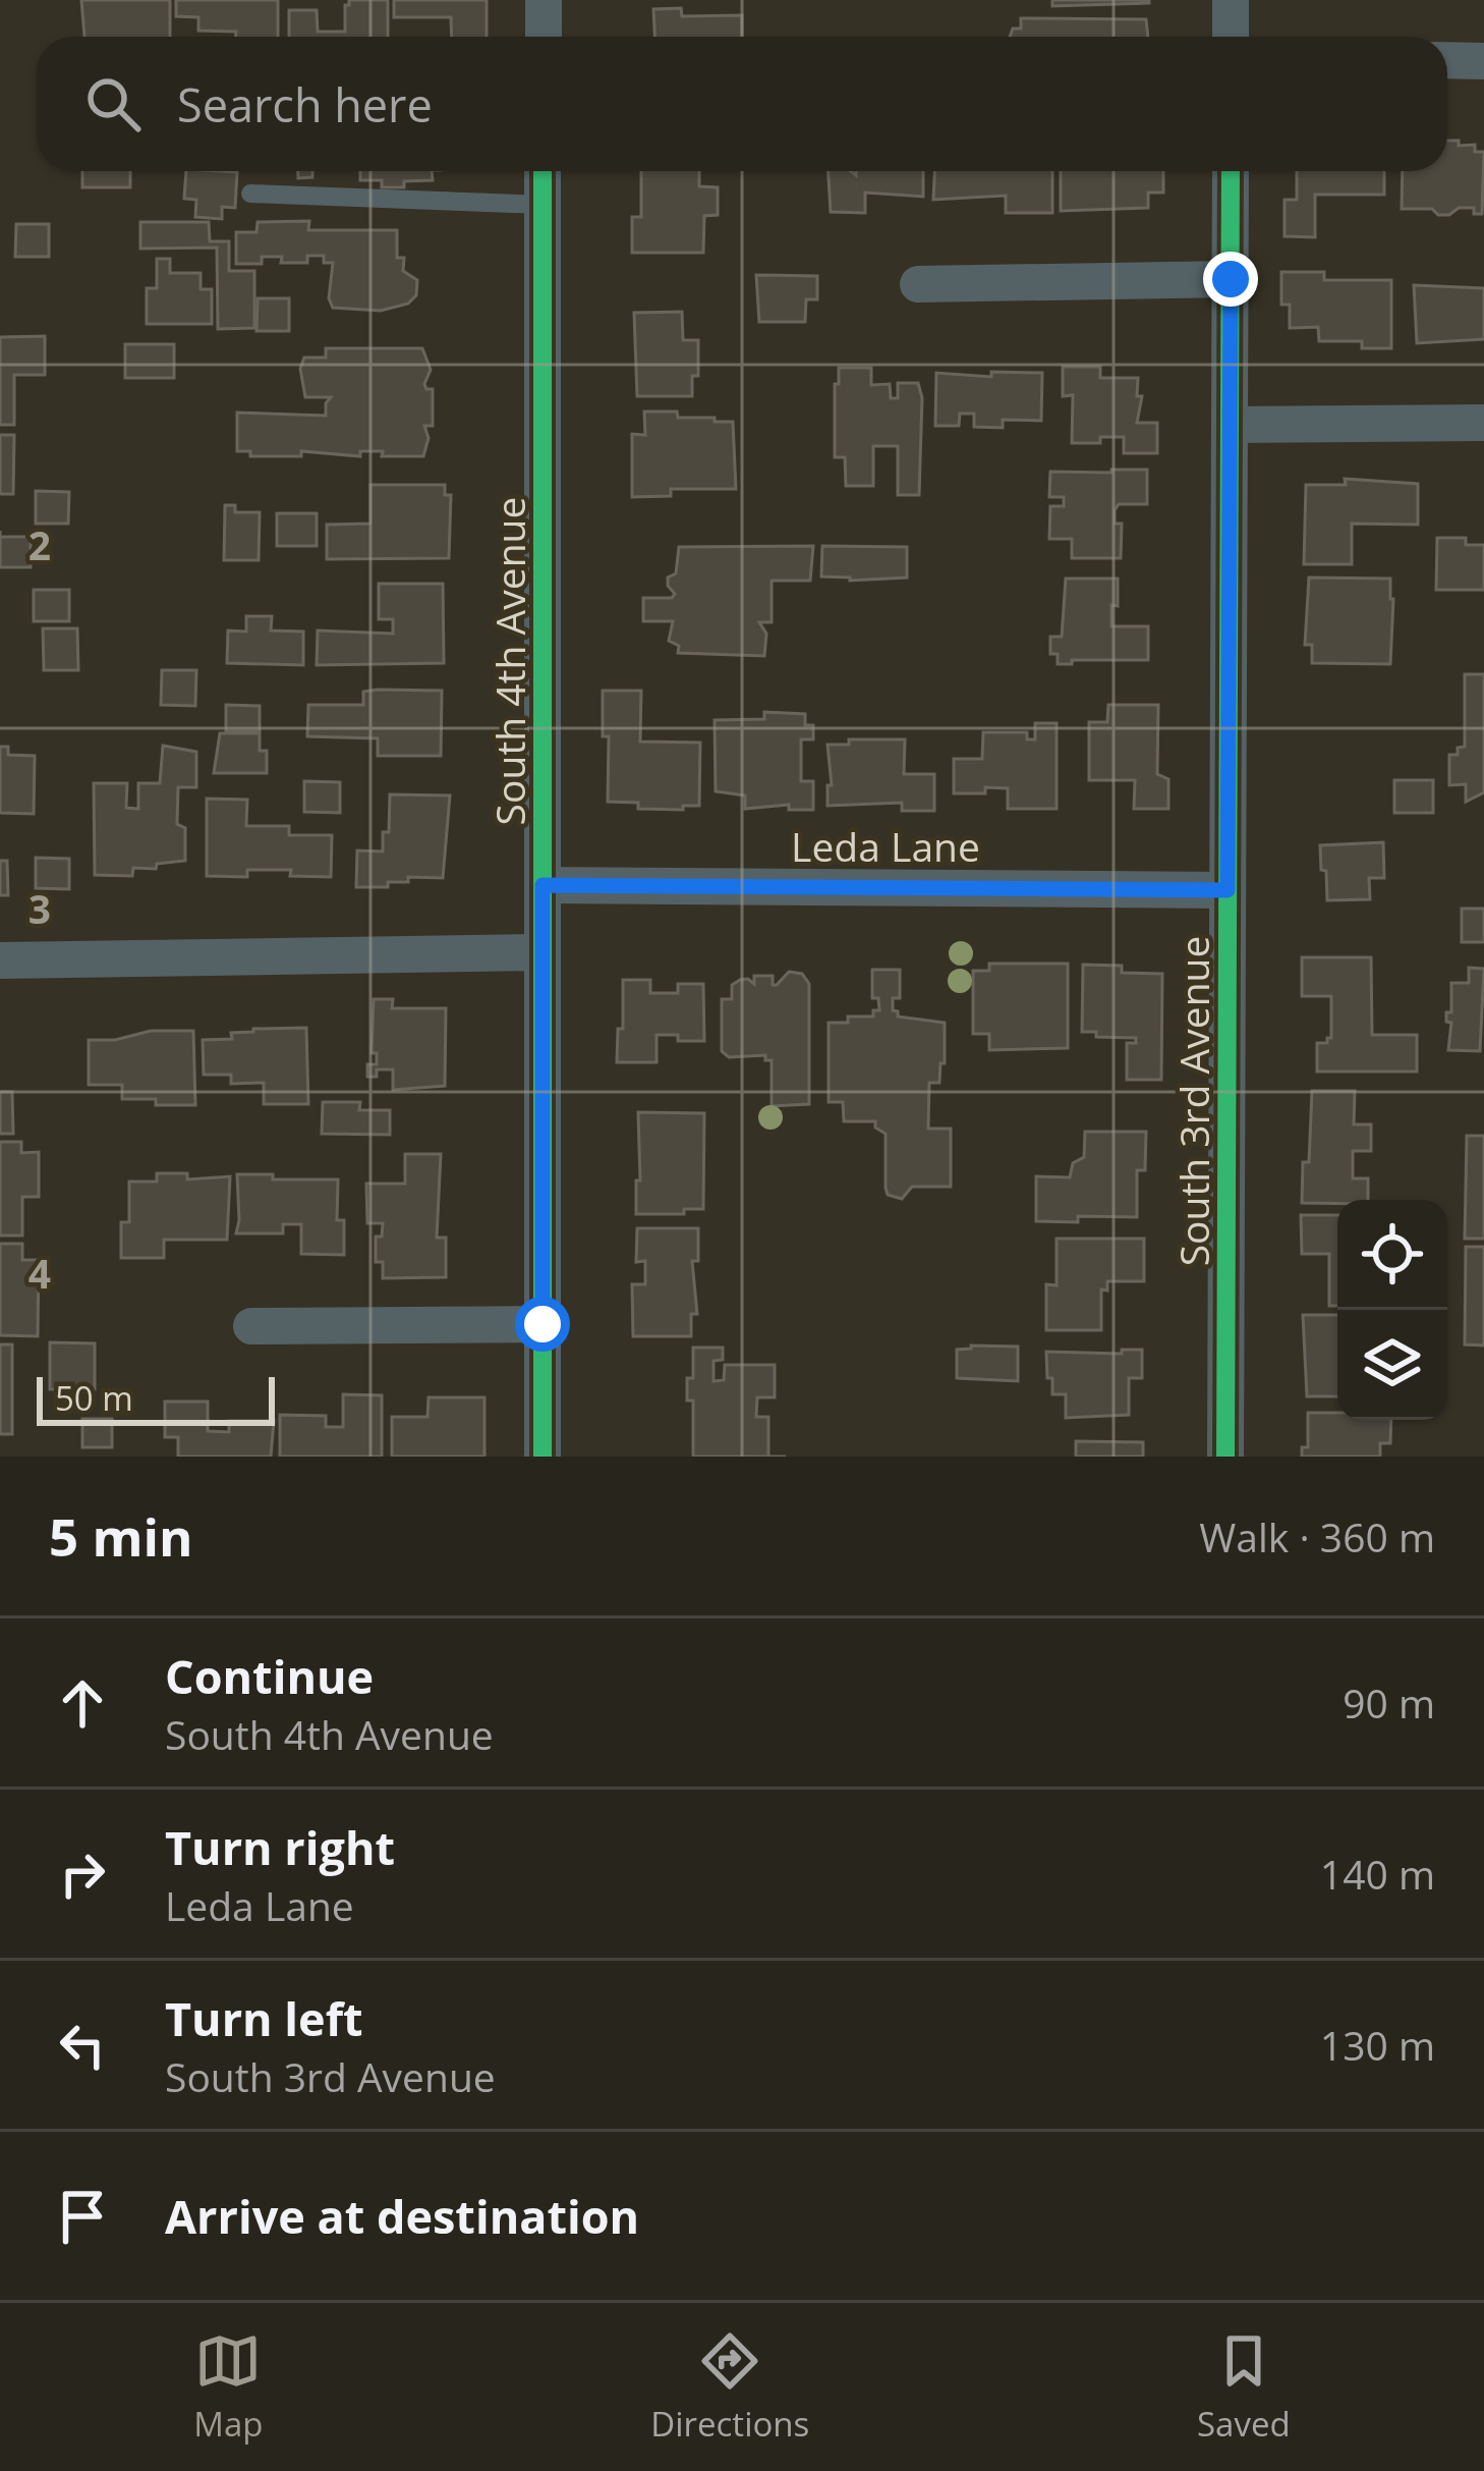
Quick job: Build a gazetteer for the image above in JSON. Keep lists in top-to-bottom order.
{
  "streets": {
    "street": ["South 4th Avenue", "Leda Lane", "South 3rd Avenue"]
  },
  "crossings": [
    ["South 4th Avenue", "Leda Lane"],
    ["Leda Lane", "South 3rd Avenue"]
  ],
  "scale_bar": "50 m",
  "page": {
    "search": "Search here",
    "scale": "50 m",
    "heading": ["5 min", "Walk · 360 m"],
    "list": [
      ["Continue", "South 4th Avenue", "90 m"],
      ["Turn right", "Leda Lane", "140 m"],
      ["Turn left", "South 3rd Avenue", "130 m"],
      "Arrive at destination"
    ],
    "nav": ["Map", "Directions", "Saved"]
  },
  "grid": {
    "rows": ["2", "3", "4"]
  }
}
